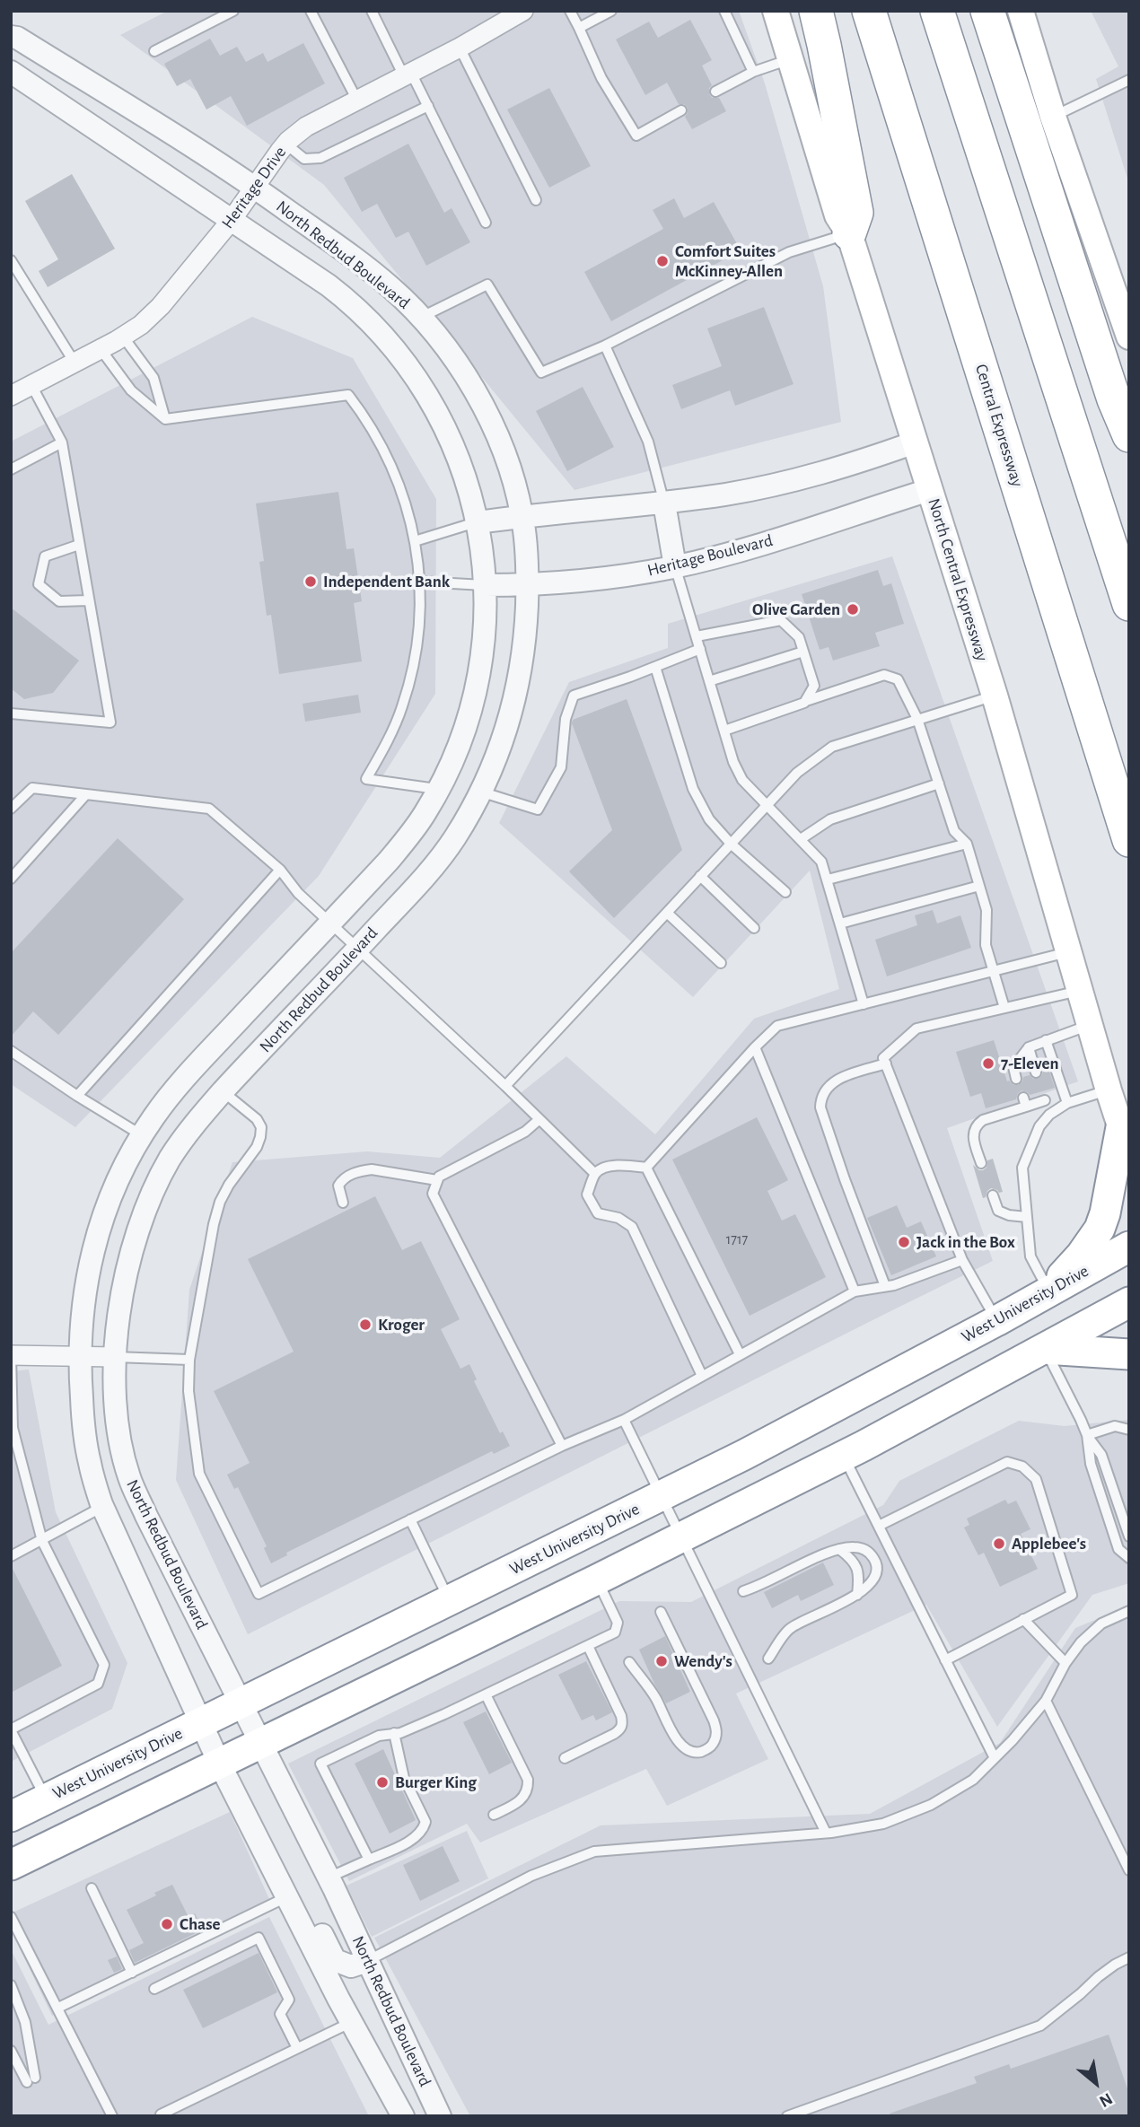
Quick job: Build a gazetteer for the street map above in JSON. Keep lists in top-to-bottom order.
{
  "streets": {
    "highway": ["Central Expressway", "West University Drive"],
    "main road": ["North Central Expressway"],
    "street": ["Heritage Drive", "North Redbud Boulevard", "Heritage Boulevard"]
  },
  "crossings": [
    ["Heritage Drive", "North Redbud Boulevard"],
    ["North Redbud Boulevard", "Heritage Boulevard"],
    ["North Redbud Boulevard", "West University Drive"],
    ["Heritage Boulevard", "North Central Expressway"]
  ],
  "places": [
    "Comfort Suites McKinney-Allen",
    "Independent Bank",
    "Olive Garden",
    "7-Eleven",
    "Jack in the Box",
    "Kroger",
    "Applebee's",
    "Wendy's",
    "Burger King",
    "Chase"
  ],
  "house_numbers": ["1717"],
  "north": "bottom right"
}
